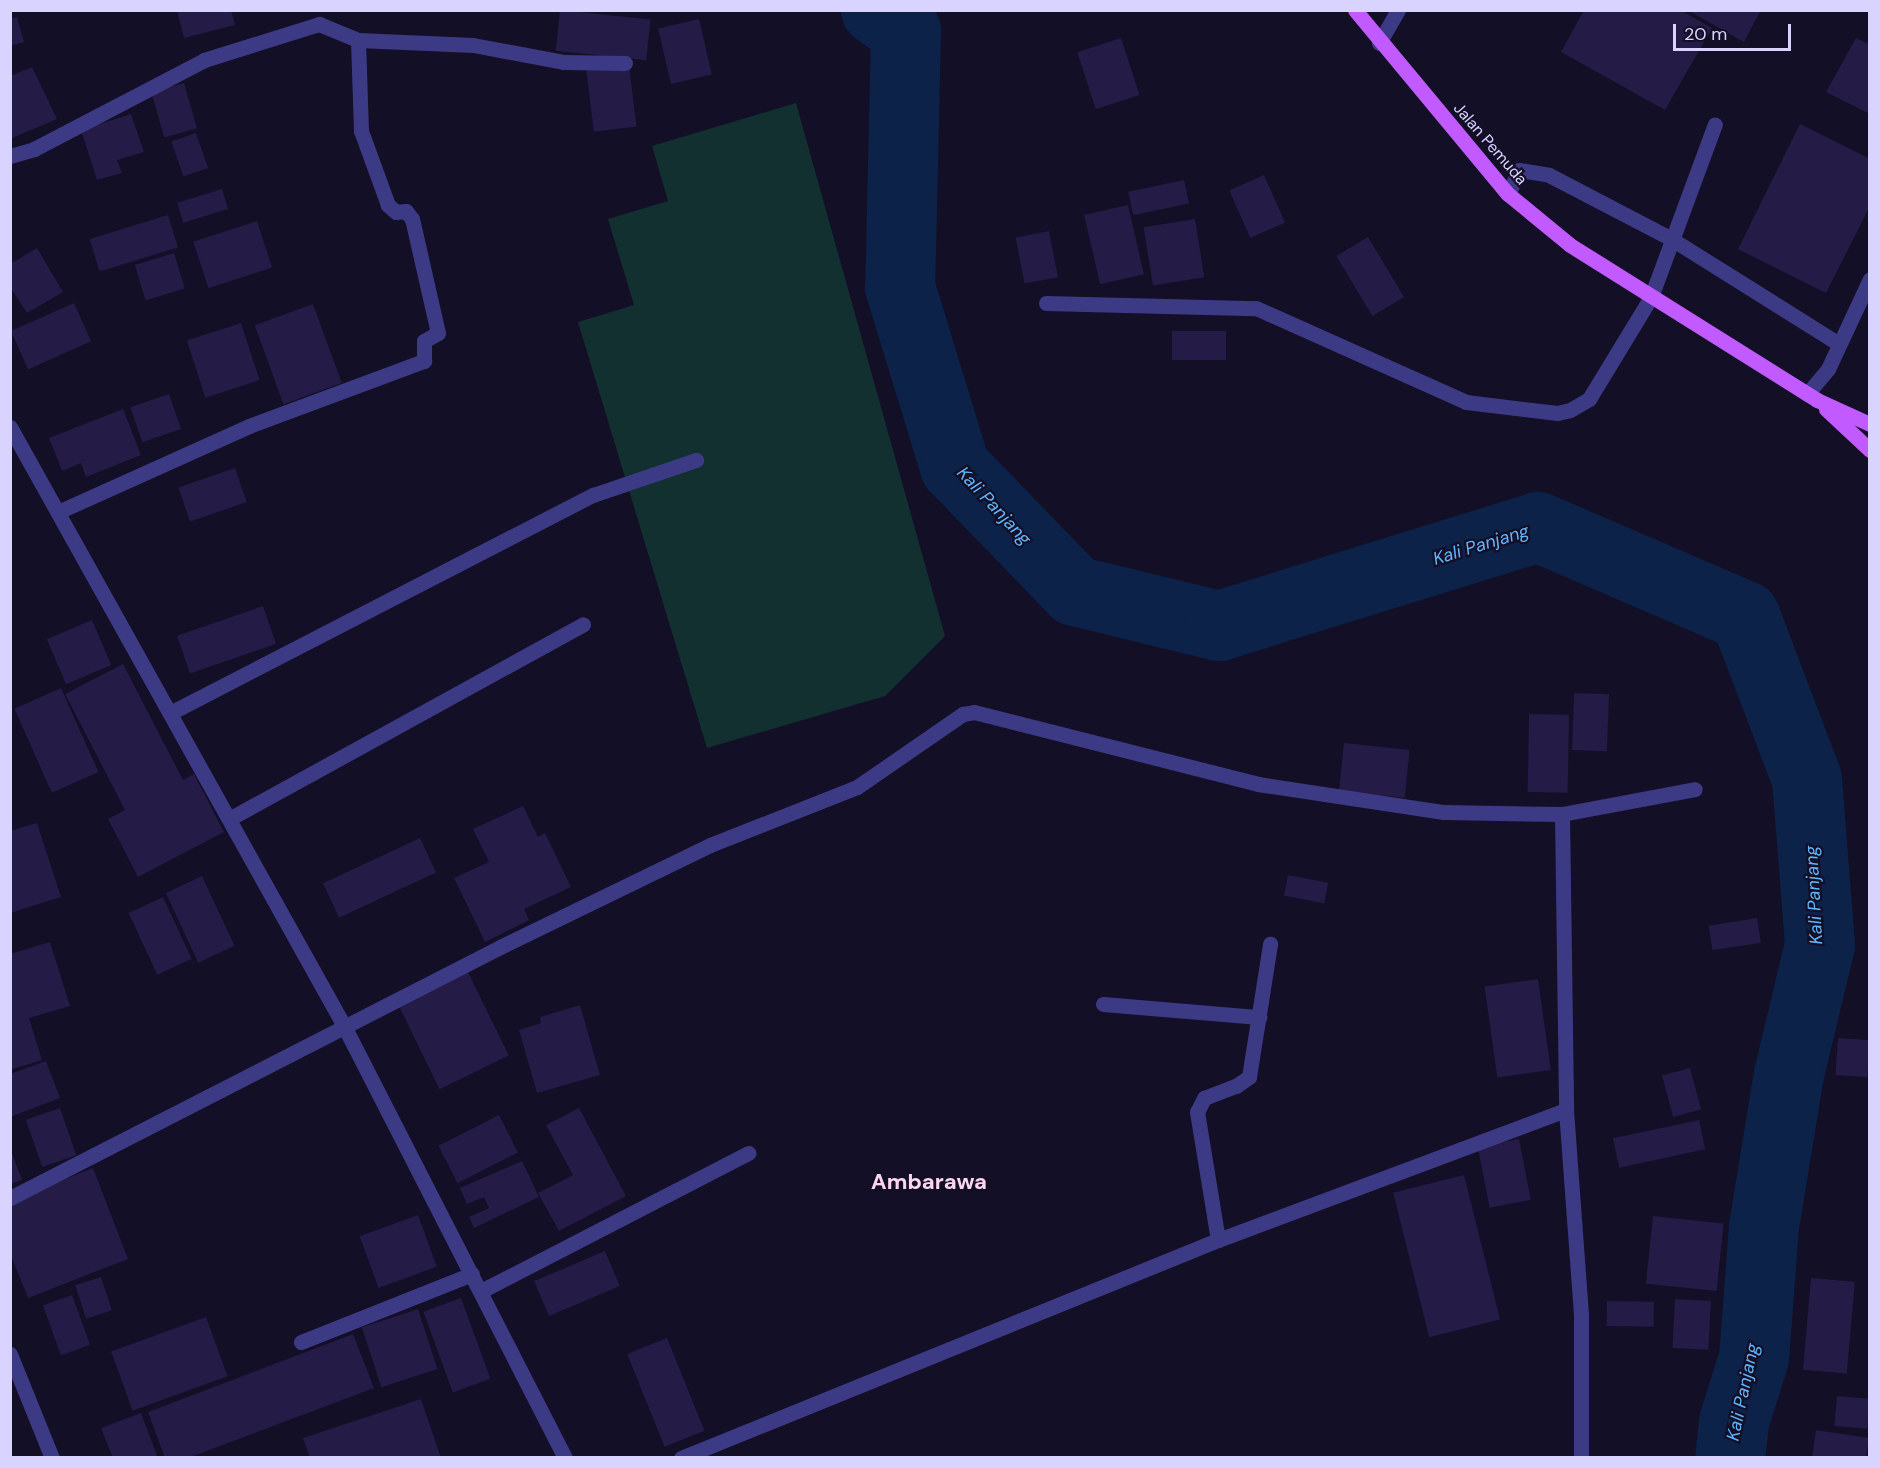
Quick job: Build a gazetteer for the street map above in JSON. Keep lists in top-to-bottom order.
{
  "streets": {
    "main road": ["Jalan Pemuda"]
  },
  "districts": ["Ambarawa"],
  "water": ["Kali Panjang"],
  "scale_bar": "20 m"
}
